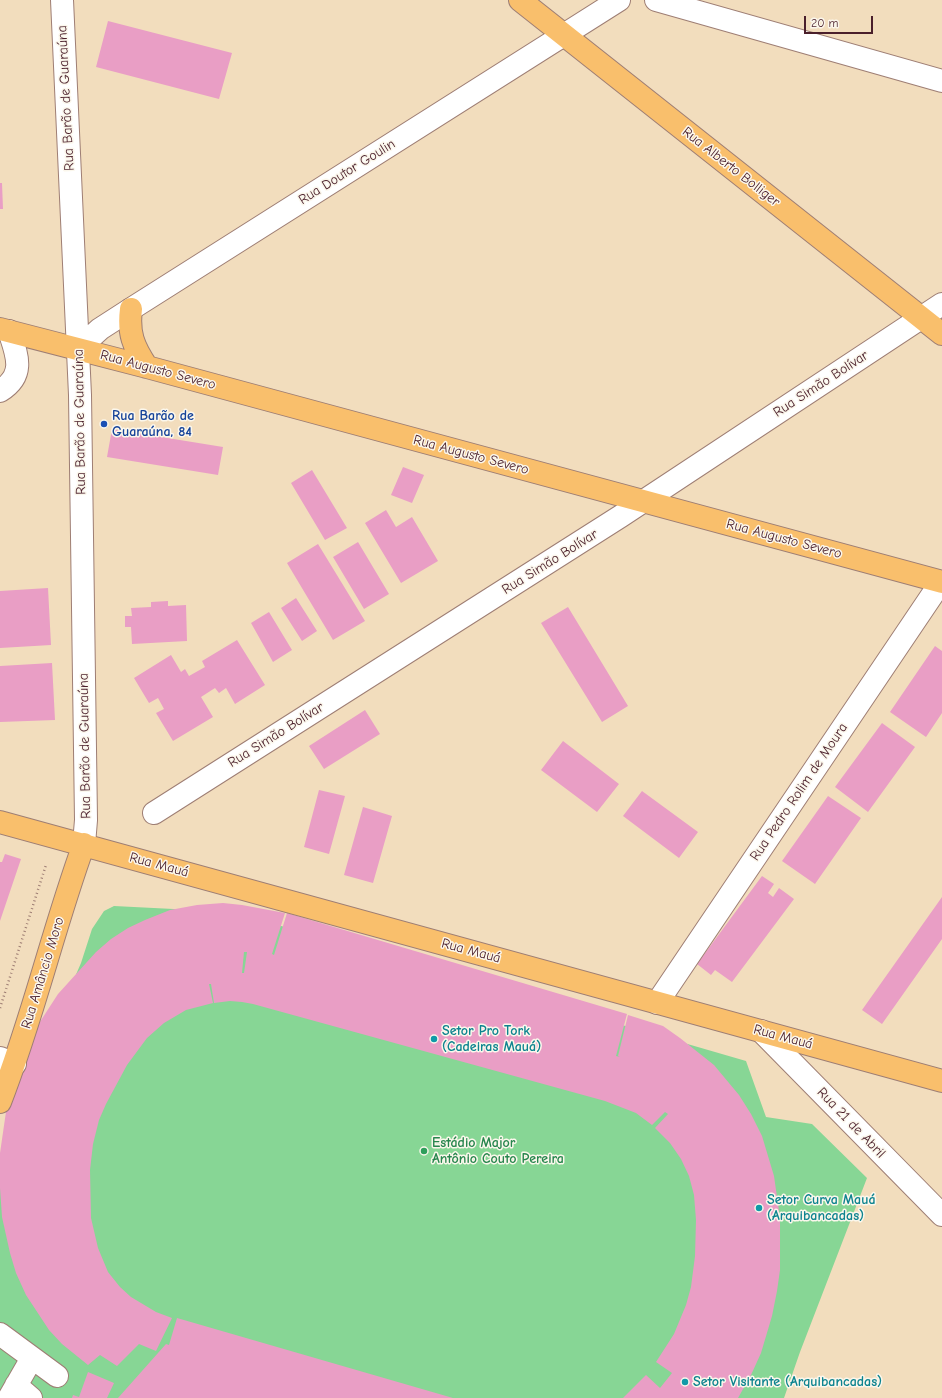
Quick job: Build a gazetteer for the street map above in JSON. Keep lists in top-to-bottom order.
{
  "streets": {
    "main road": [
      "Rua Alberto Bolliger",
      "Rua Augusto Severo",
      "Rua Mauá",
      "Rua Amâncio Moro"
    ],
    "street": [
      "Rua Barão de Guaraúna",
      "Rua Doutor Goulin",
      "Rua Simão Bolívar",
      "Rua Pedro Rolim de Moura",
      "Rua 21 de Abril"
    ]
  },
  "crossings": [
    ["Rua Barão de Guaraúna", "Rua Doutor Goulin"],
    ["Rua Barão de Guaraúna", "Rua Augusto Severo"],
    ["Rua Barão de Guaraúna", "Rua Mauá"],
    ["Rua Barão de Guaraúna", "Rua Amâncio Moro"],
    ["Rua Alberto Bolliger", "Rua Doutor Goulin"],
    ["Rua Alberto Bolliger", "Rua Simão Bolívar"],
    ["Rua Doutor Goulin", "Rua Augusto Severo"],
    ["Rua Augusto Severo", "Rua Simão Bolívar"],
    ["Rua Augusto Severo", "Rua Pedro Rolim de Moura"],
    ["Rua Pedro Rolim de Moura", "Rua Mauá"],
    ["Rua Mauá", "Rua Amâncio Moro"],
    ["Rua Mauá", "Rua 21 de Abril"]
  ],
  "places": [
    "Rua Barão de Guaraúna, 84",
    "Setor Pro Tork (Cadeiras Mauá)",
    "Estádio Major Antônio Couto Pereira",
    "Setor Curva Mauá (Arquibancadas)",
    "Setor Visitante (Arquibancadas)"
  ],
  "scale_bar": "20 m"
}
